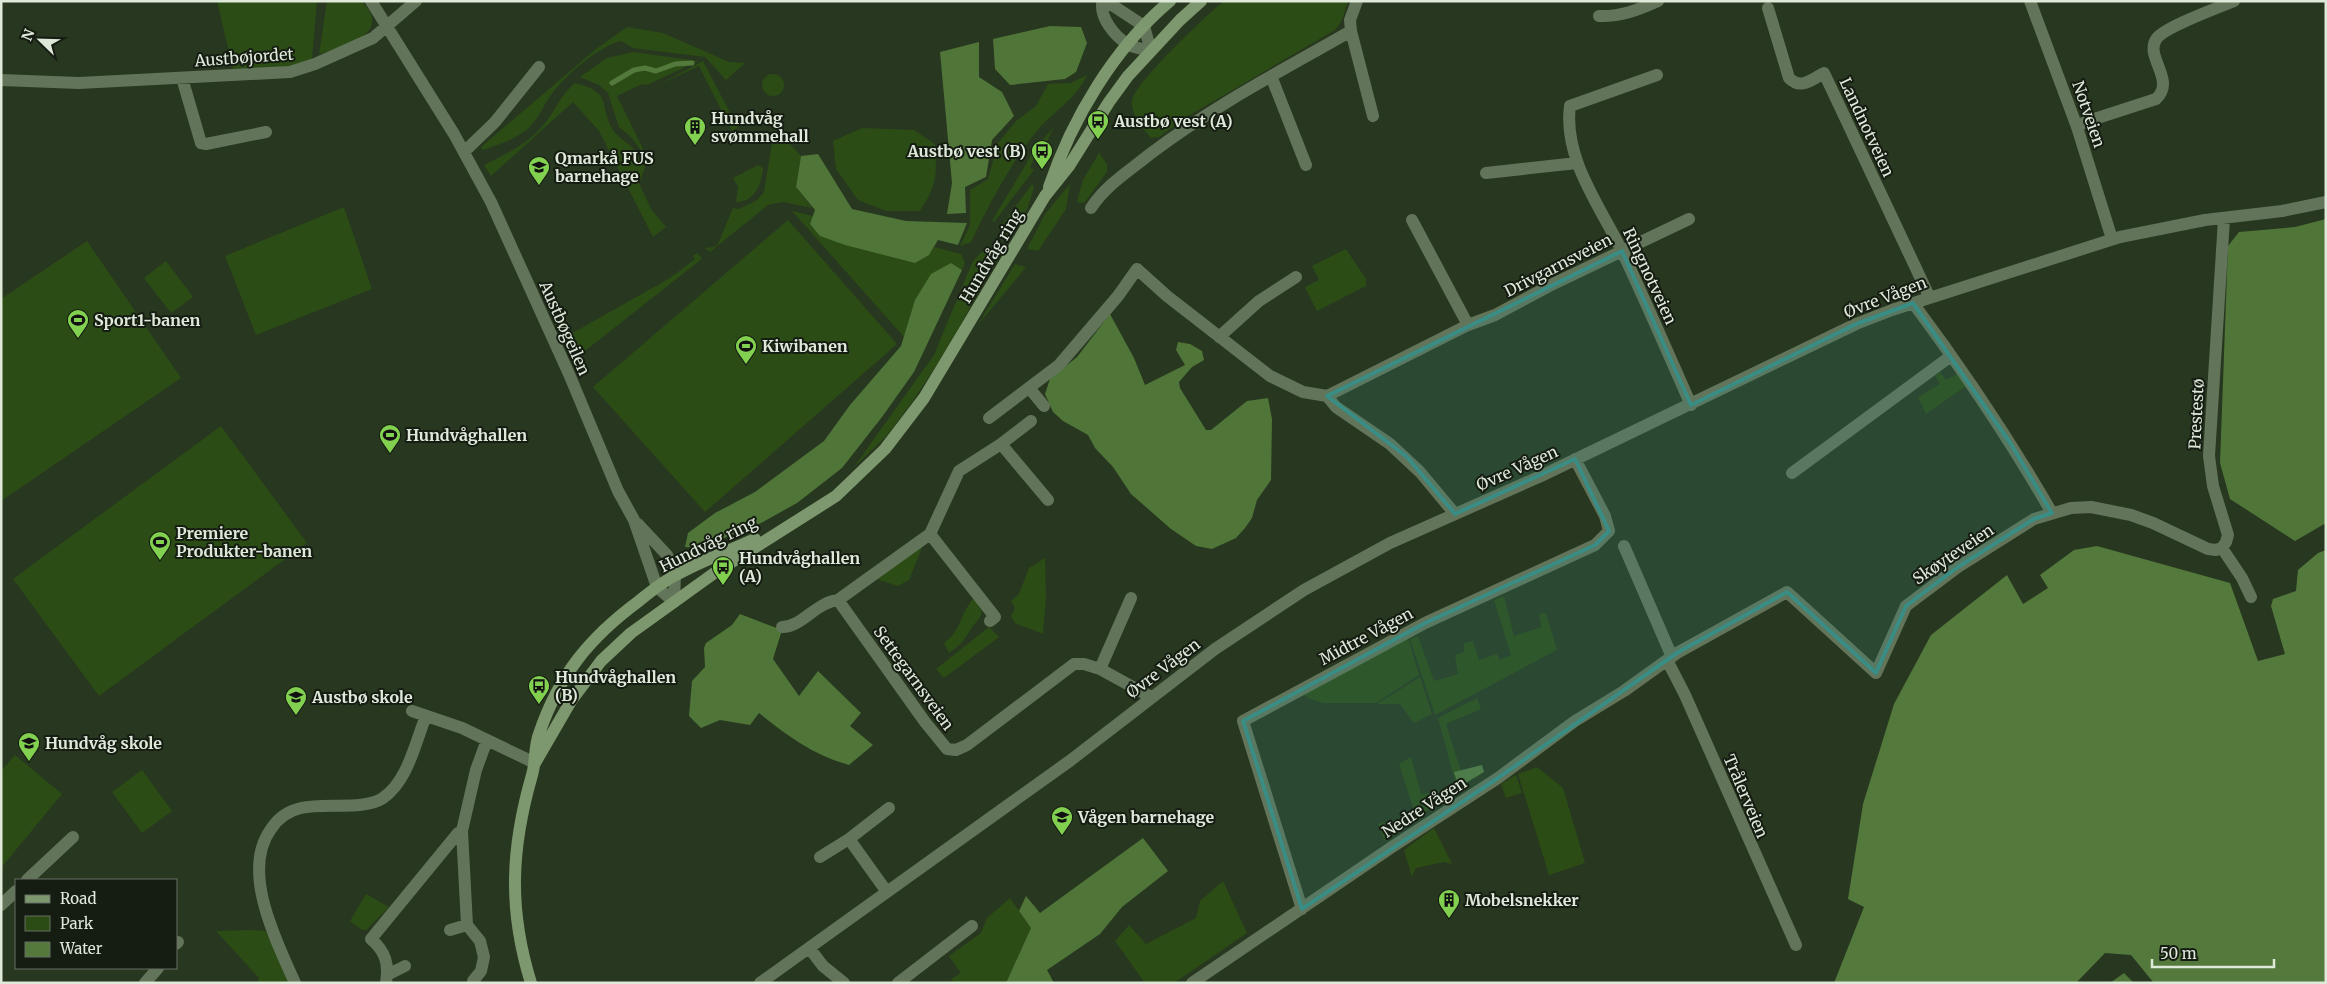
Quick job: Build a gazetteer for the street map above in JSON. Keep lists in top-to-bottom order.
{
  "streets": {
    "main road": ["Hundvåg ring"],
    "street": [
      "Austbøjordet",
      "Notveien",
      "Landnotveien",
      "Drivgarnsveien",
      "Ringnotveien",
      "Øvre Vågen",
      "Austbøgeilen",
      "Prestestø",
      "Skøyteveien",
      "Midtre Vågen",
      "Settegarnsveien",
      "Trålerveien",
      "Nedre Vågen"
    ]
  },
  "crossings": [
    ["Austbøjordet", "Austbøgeilen"],
    ["Notveien", "Øvre Vågen"],
    ["Landnotveien", "Øvre Vågen"],
    ["Hundvåg ring", "Austbøgeilen"],
    ["Drivgarnsveien", "Ringnotveien"],
    ["Ringnotveien", "Øvre Vågen"],
    ["Øvre Vågen", "Prestestø"],
    ["Øvre Vågen", "Midtre Vågen"],
    ["Øvre Vågen", "Settegarnsveien"],
    ["Prestestø", "Skøyteveien"],
    ["Skøyteveien", "Nedre Vågen"],
    ["Midtre Vågen", "Nedre Vågen"],
    ["Trålerveien", "Nedre Vågen"]
  ],
  "places": {
    "bus stop": [
      "Austbø vest (A)",
      "Austbø vest (B)",
      "Hundvåghallen (A)",
      "Hundvåghallen (B)"
    ],
    "building": ["Hundvåg svømmehall", "Mobelsnekker"],
    "school or university": [
      "Qmarkå FUS barnehage",
      "Austbø skole",
      "Hundvåg skole",
      "Vågen barnehage"
    ],
    "sports": [
      "Sport1-banen",
      "Kiwibanen",
      "Hundvåghallen",
      "Premiere Produkter-banen"
    ]
  },
  "legend": ["Road", "Park", "Water"],
  "scale_bar": "50 m",
  "north": "top left"
}
